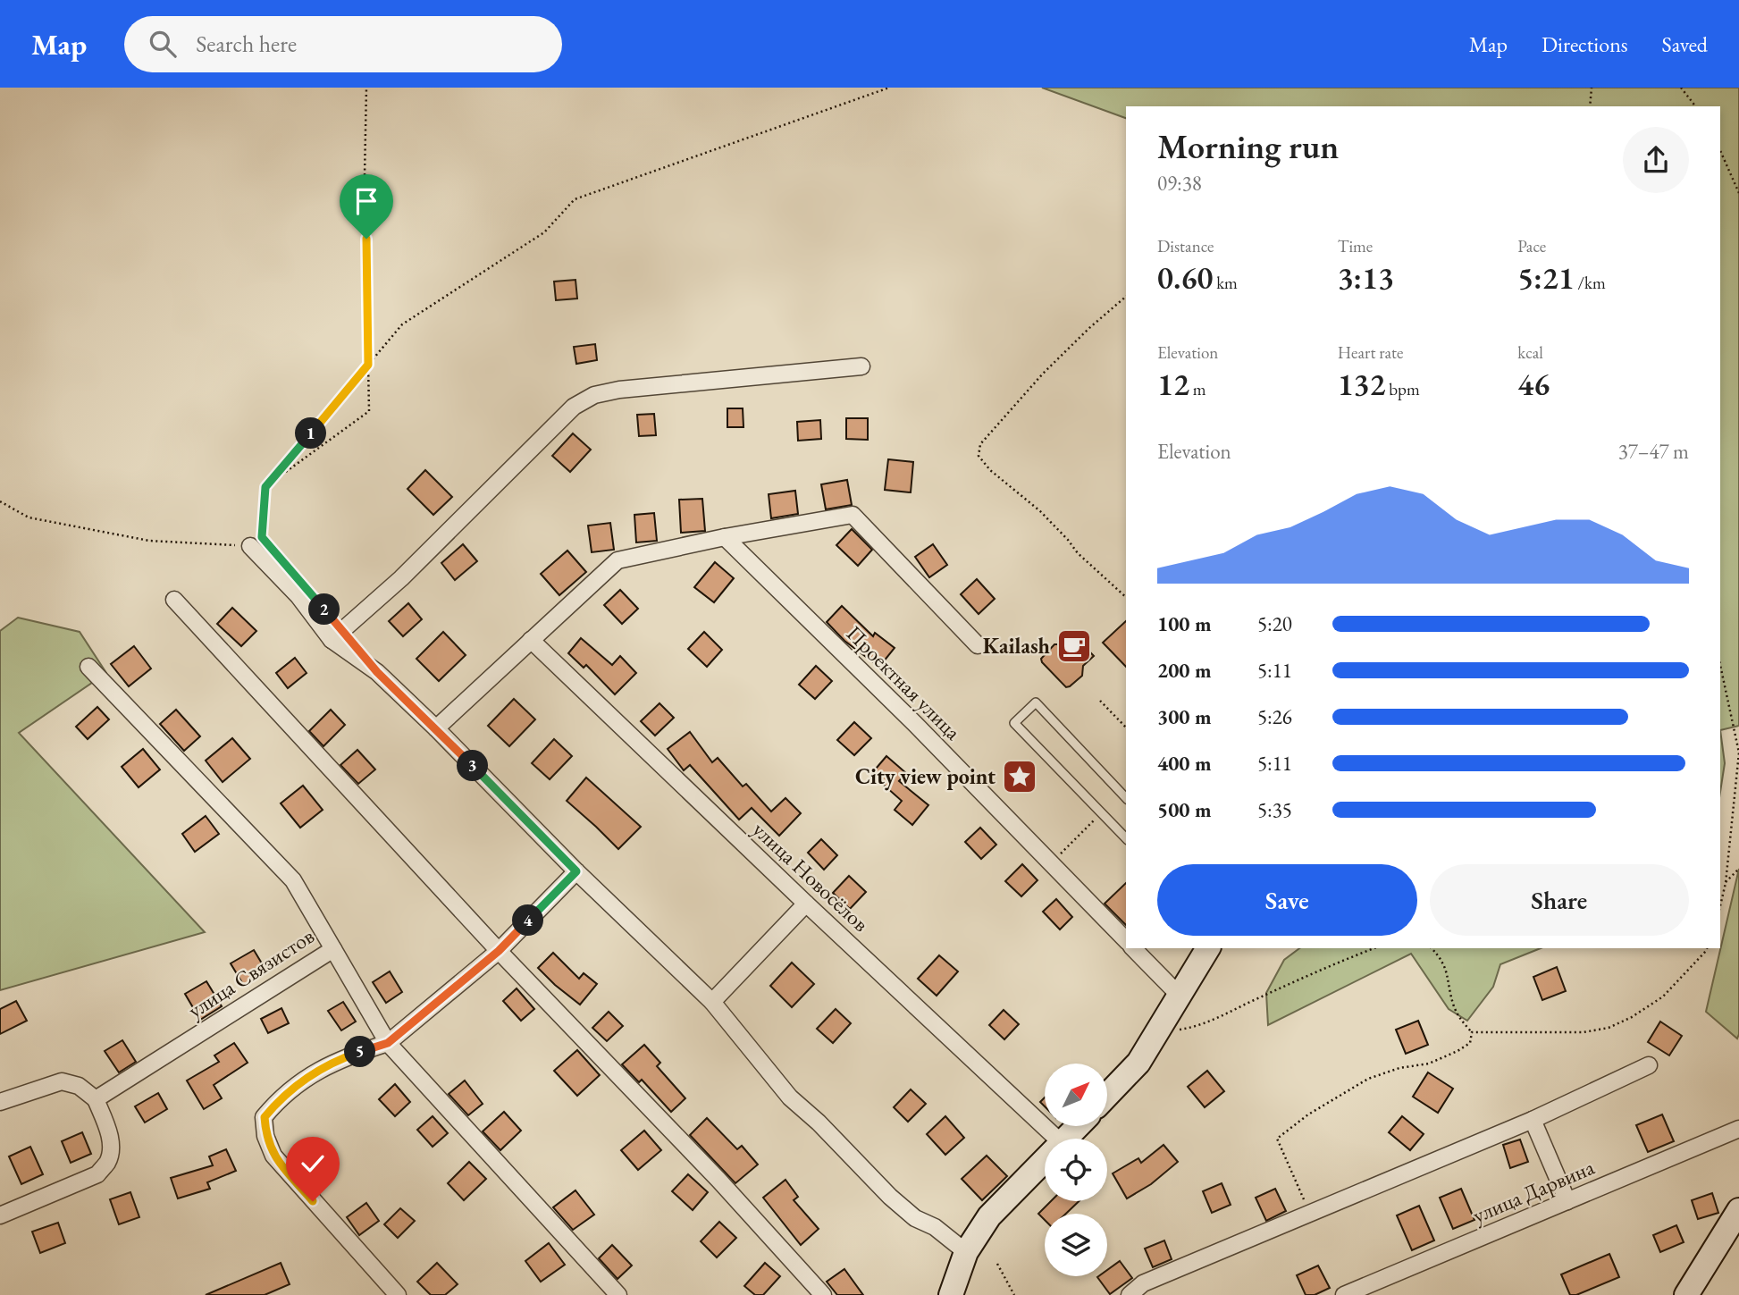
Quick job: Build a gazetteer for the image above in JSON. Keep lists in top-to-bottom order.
{
  "streets": {
    "street": [
      "Проектная улица",
      "улица Новосёлов",
      "улица Связистов",
      "улица Дарвина"
    ]
  },
  "places": {
    "cafe": ["Kailash"],
    "place": ["City view point"]
  },
  "north": "top right",
  "page": {
    "header": "Map",
    "search": "Search here",
    "nav": ["Map", "Directions", "Saved"],
    "heading": ["Morning run", "09:38"],
    "stats": [
      ["Distance", "0.60 km"],
      ["Time", "3:13"],
      ["Pace", "5:21 /km"],
      ["Elevation", "12 m"],
      ["Heart rate", "132 bpm"],
      ["kcal", "46"]
    ],
    "pins": [
      "1",
      "2",
      "3",
      "4",
      "5"
    ],
    "chart": ["Elevation", "37–47 m"],
    "list": [
      {
        "name": "100 m",
        "note": "5:20"
      },
      {
        "name": "200 m",
        "note": "5:11"
      },
      {
        "name": "300 m",
        "note": "5:26"
      },
      {
        "name": "400 m",
        "note": "5:11"
      },
      {
        "name": "500 m",
        "note": "5:35"
      }
    ],
    "buttons": ["Save", "Share"]
  }
}
